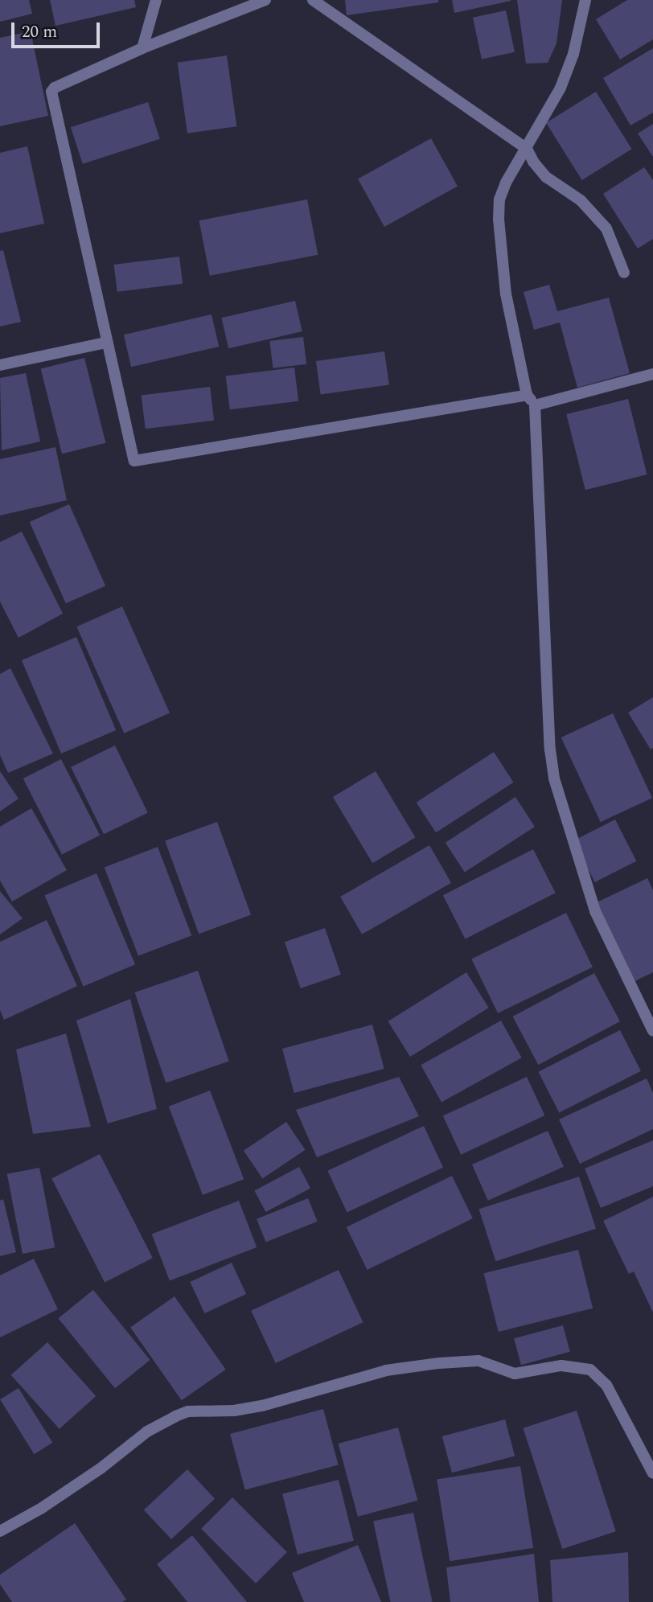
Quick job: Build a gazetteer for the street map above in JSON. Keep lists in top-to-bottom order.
{
  "scale_bar": "20 m"
}
